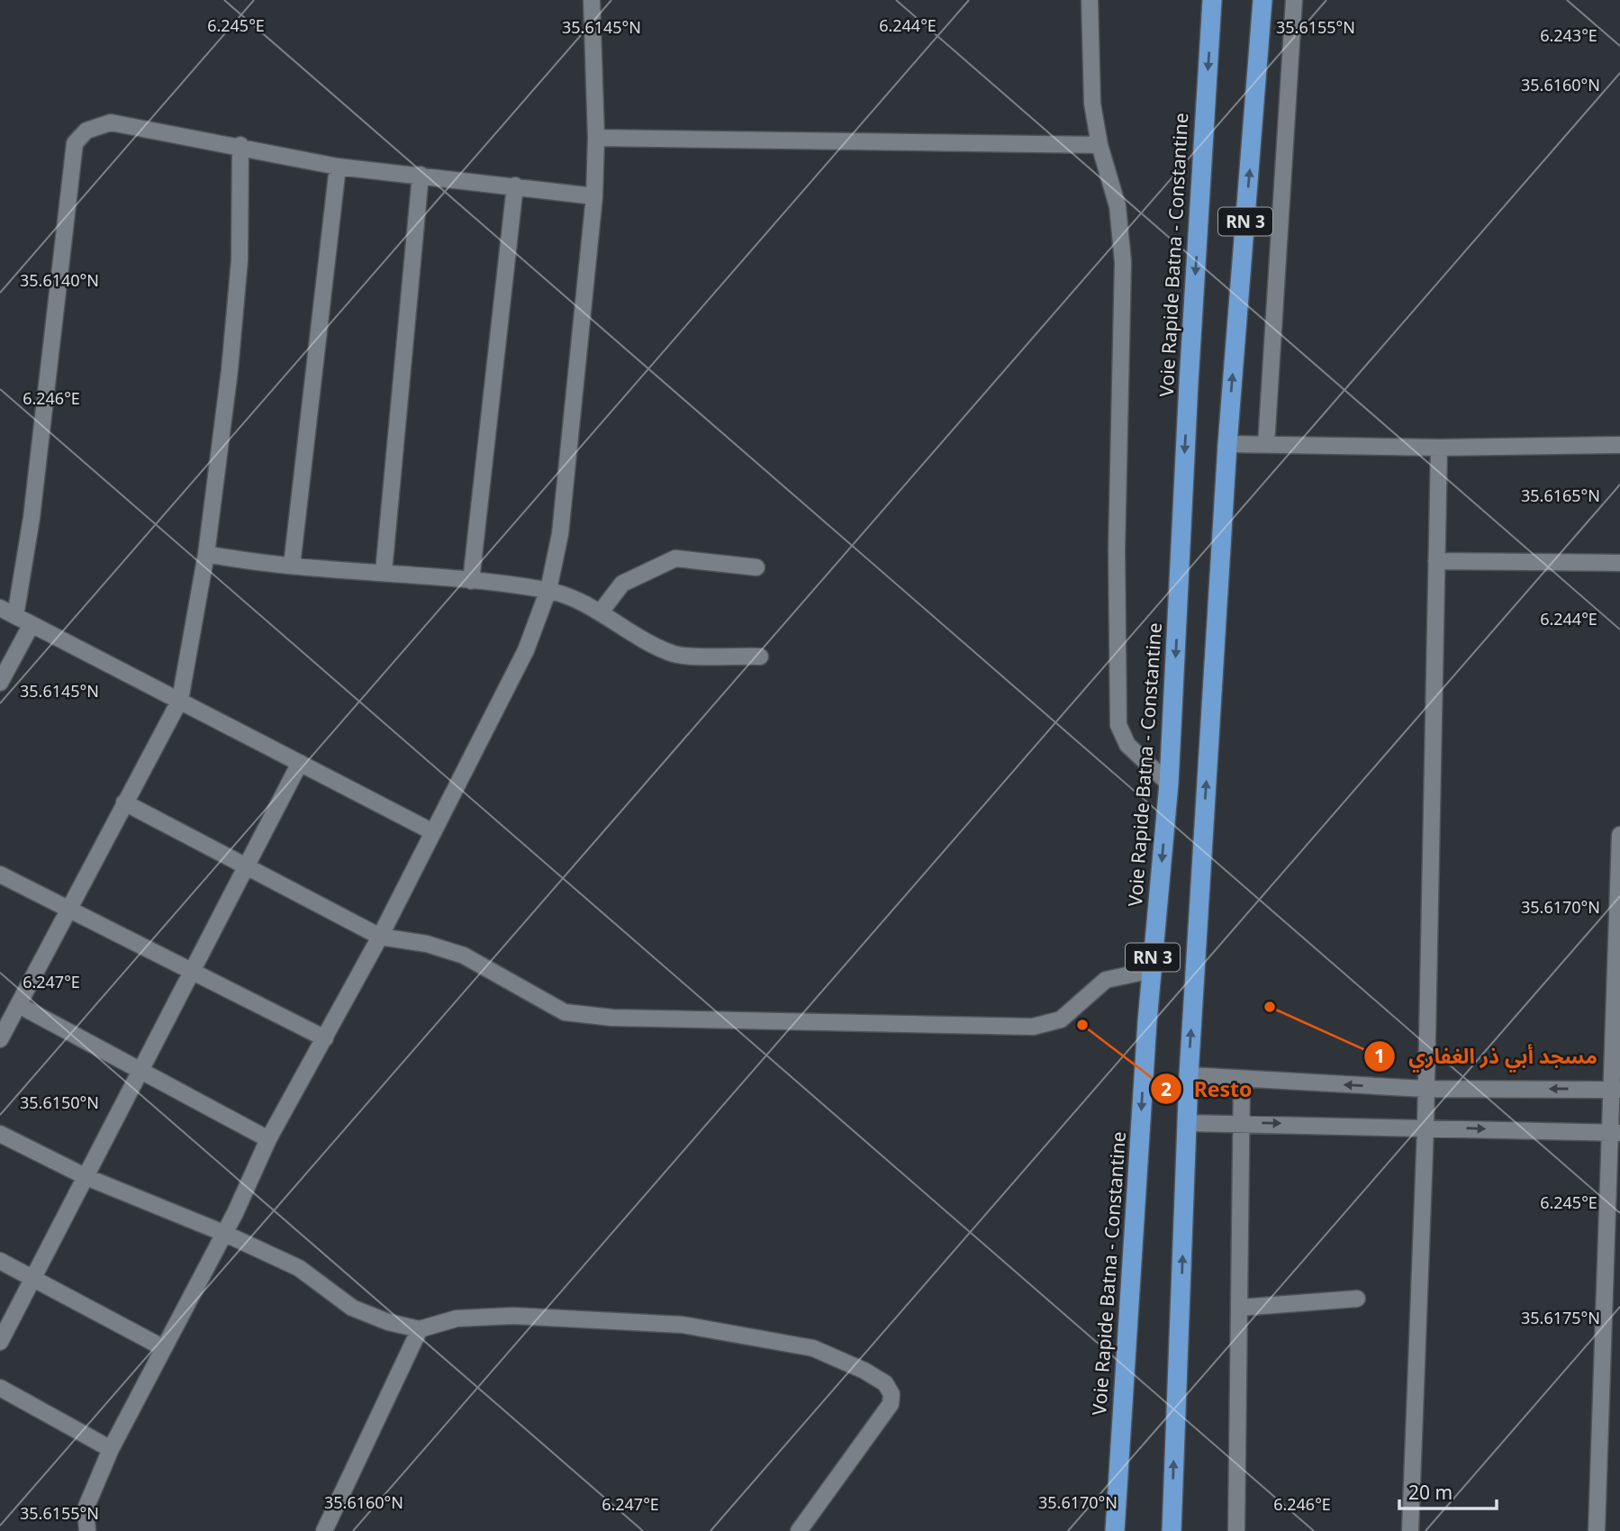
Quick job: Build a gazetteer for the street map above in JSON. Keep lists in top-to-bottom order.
{
  "streets": {
    "highway": ["RN 3", "Voie Rapide Batna - Constantine"]
  },
  "places": ["مسجد أبي ذر الغفاري", "Resto"],
  "scale_bar": "20 m",
  "coordinates": [
    "6.245°E",
    "6.244°E",
    "35.6155°N",
    "35.6145°N",
    "6.243°E",
    "35.6160°N",
    "35.6140°N",
    "6.246°E",
    "35.6165°N",
    "35.6170°N",
    "6.247°E",
    "35.6150°N",
    "35.6175°N"
  ]
}
